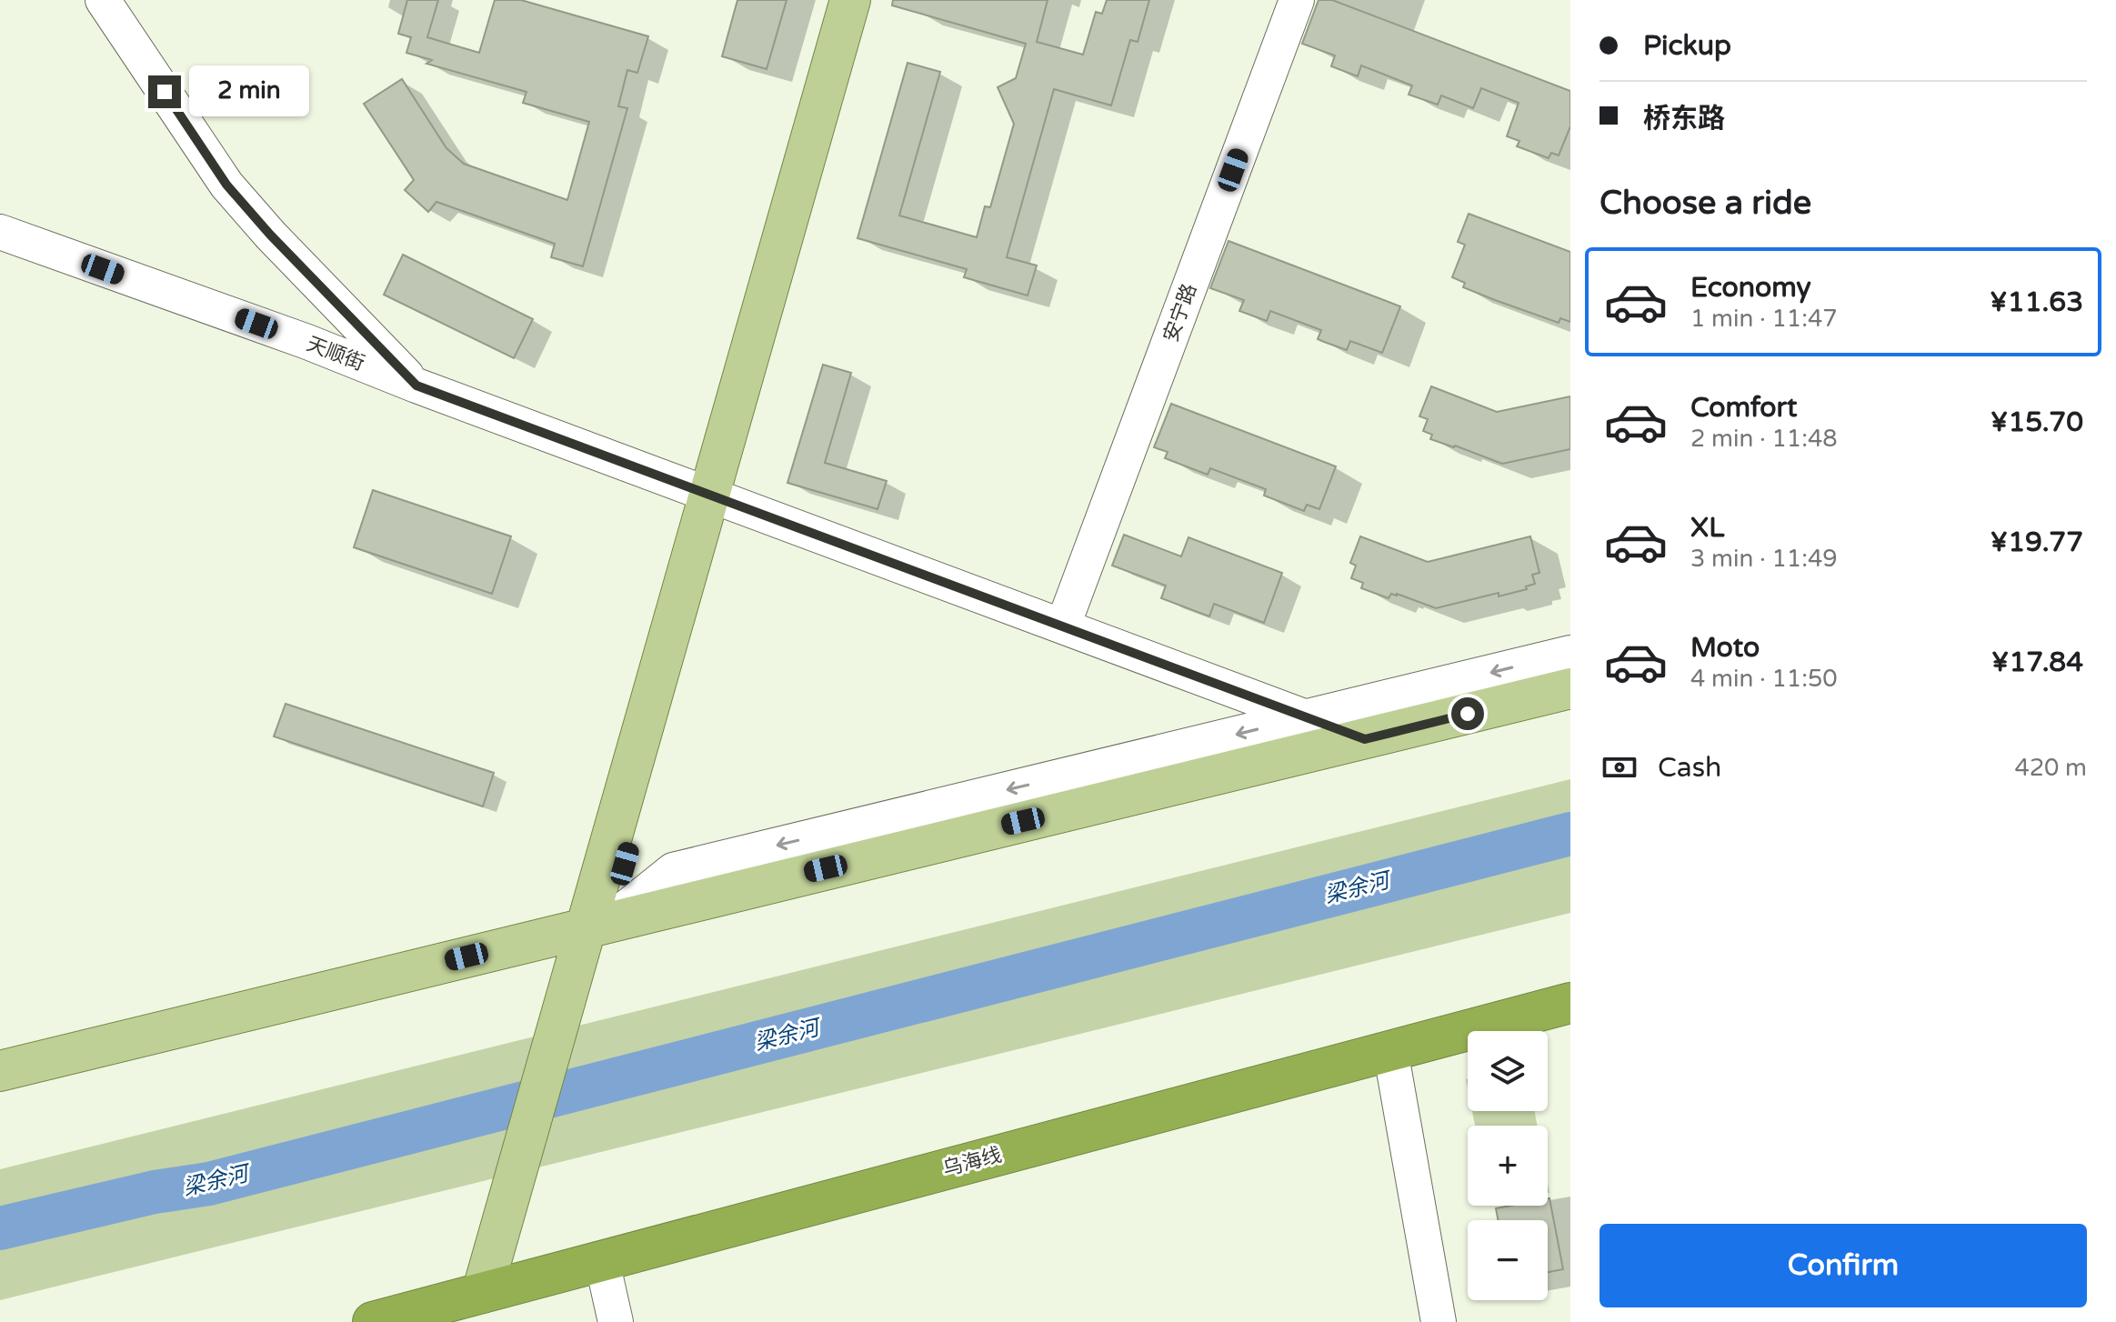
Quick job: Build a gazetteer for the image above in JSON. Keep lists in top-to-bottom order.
{
  "streets": {
    "highway": ["乌海线"],
    "street": ["安宁路", "天顺街"]
  },
  "crossings": [
    ["安宁路", "天顺街"]
  ],
  "water": ["梁余河"],
  "page": {
    "banner": ["Pickup", "桥东路"],
    "bubble": "2 min",
    "heading": "Choose a ride",
    "list": [
      {
        "name": "Economy",
        "note": "1 min · 11:47",
        "value": "¥11.63"
      },
      {
        "name": "Comfort",
        "note": "2 min · 11:48",
        "value": "¥15.70"
      },
      {
        "name": "XL",
        "note": "3 min · 11:49",
        "value": "¥19.77"
      },
      {
        "name": "Moto",
        "note": "4 min · 11:50",
        "value": "¥17.84"
      }
    ],
    "pay": ["Cash", "420 m"],
    "map_buttons": ["+", "−"],
    "buttons": "Confirm"
  }
}
